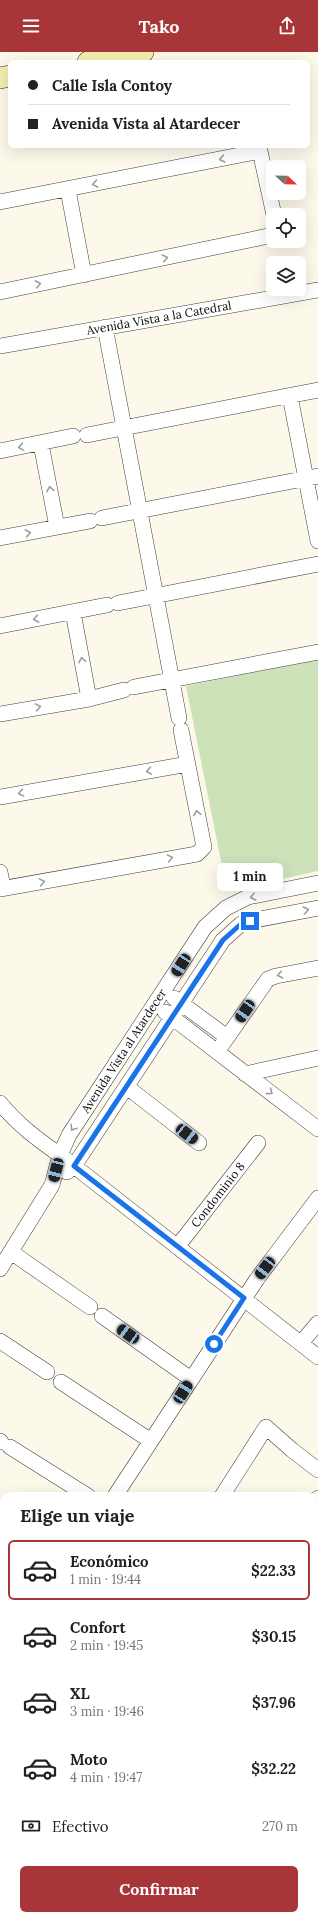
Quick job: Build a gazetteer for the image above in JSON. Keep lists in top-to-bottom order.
{
  "streets": {
    "street": ["Avenida Vista a la Catedral", "Avenida Vista al Atardecer", "Condominio 8"]
  },
  "north": "right",
  "page": {
    "header": "Tako",
    "banner": ["Calle Isla Contoy", "Avenida Vista al Atardecer"],
    "bubble": "1 min",
    "heading": "Elige un viaje",
    "list": [
      {
        "name": "Económico",
        "note": "1 min · 19:44",
        "value": "$22.33"
      },
      {
        "name": "Confort",
        "note": "2 min · 19:45",
        "value": "$30.15"
      },
      {
        "name": "XL",
        "note": "3 min · 19:46",
        "value": "$37.96"
      },
      {
        "name": "Moto",
        "note": "4 min · 19:47",
        "value": "$32.22"
      }
    ],
    "pay": ["Efectivo", "270 m"],
    "buttons": "Confirmar"
  }
}
